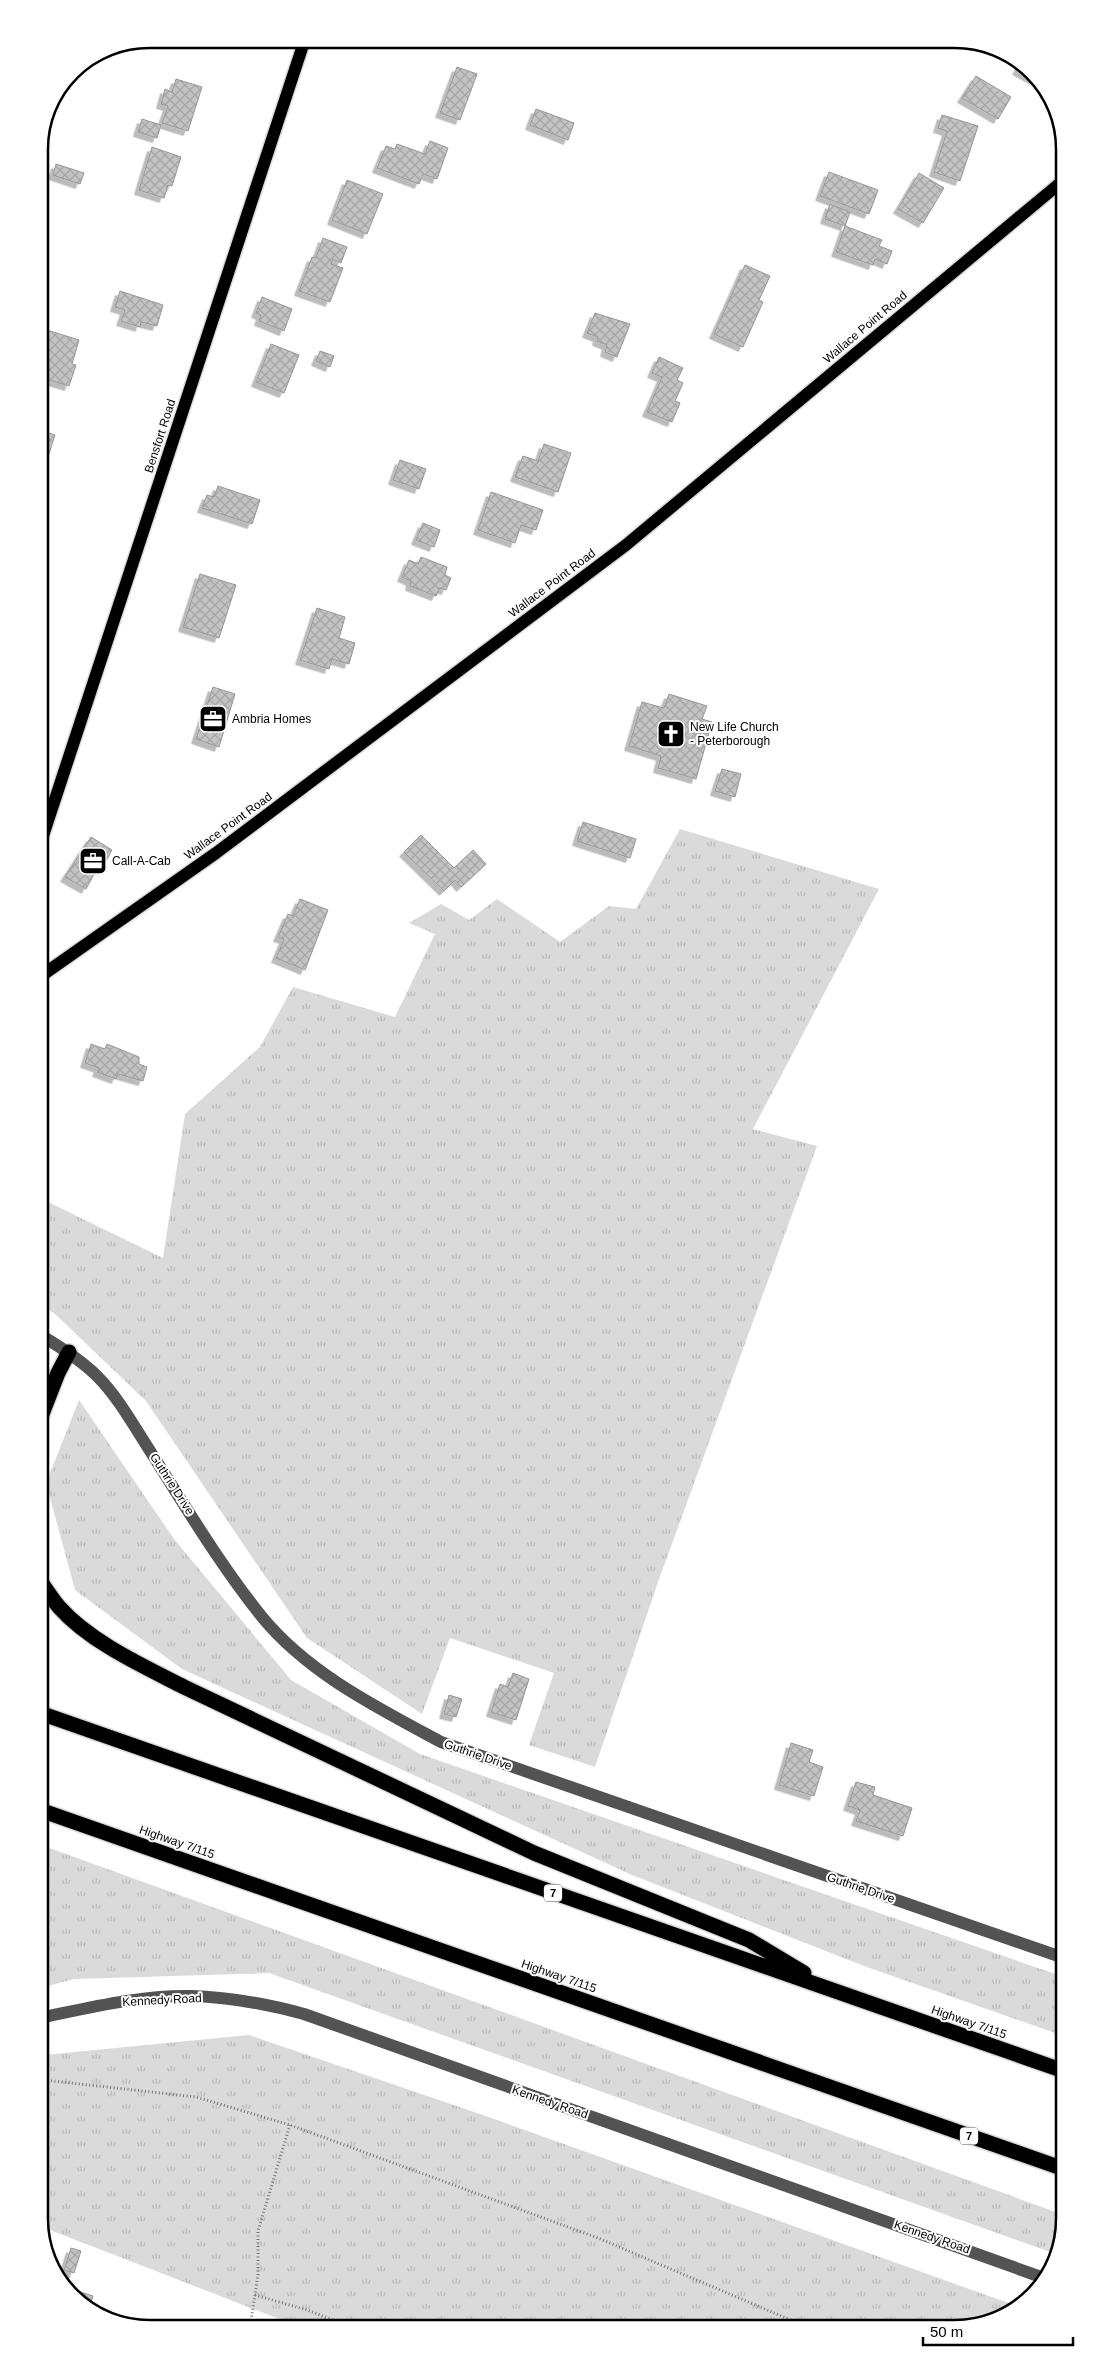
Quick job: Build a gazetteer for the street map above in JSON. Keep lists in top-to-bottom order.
{
  "streets": {
    "highway": ["Highway 7/115", "7"],
    "main road": ["Wallace Point Road", "Bensfort Road"],
    "street": ["Guthrie Drive", "Kennedy Road"]
  },
  "places": {
    "office": ["Ambria Homes", "Call-A-Cab"],
    "church": ["New Life Church - Peterborough"]
  },
  "scale_bar": "50 m"
}
